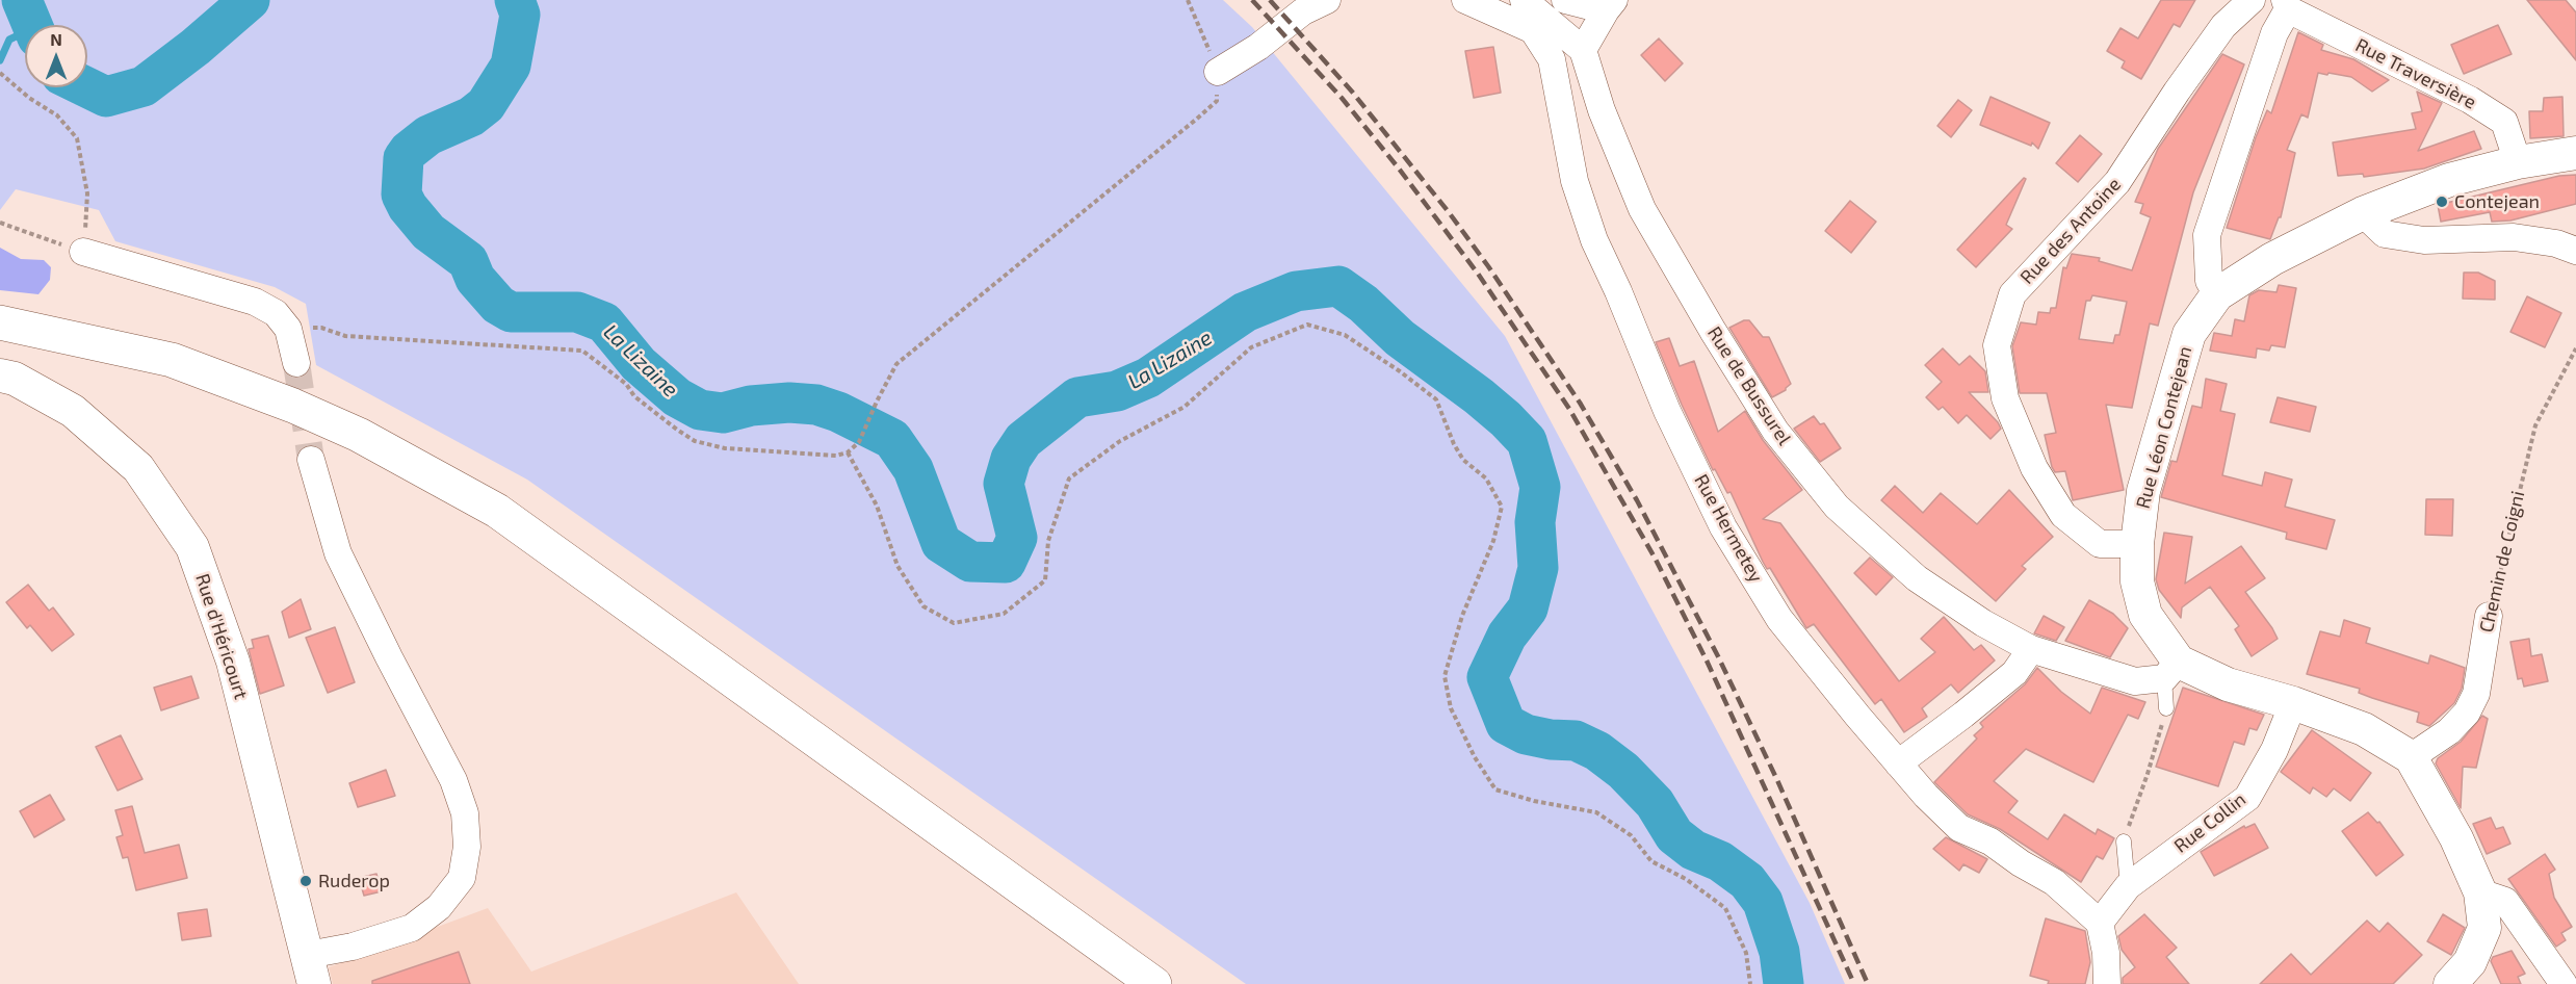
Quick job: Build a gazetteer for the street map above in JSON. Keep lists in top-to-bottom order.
{
  "streets": {
    "street": [
      "Rue Traversière",
      "Rue des Antoine",
      "Rue de Bussurel",
      "Rue Léon Contejean",
      "Rue Hermetey",
      "Chemin de Coigni",
      "Rue d'Héricourt",
      "Rue Collin"
    ]
  },
  "crossings": [
    ["Rue des Antoine", "Rue Léon Contejean"],
    ["Rue de Bussurel", "Rue Léon Contejean"],
    ["Rue Léon Contejean", "Chemin de Coigni"],
    ["Rue Léon Contejean", "Rue Collin"],
    ["Rue Hermetey", "Rue Collin"]
  ],
  "water": ["La Lizaine"],
  "places": ["Contejean", "Ruderop"],
  "north": "top"
}
